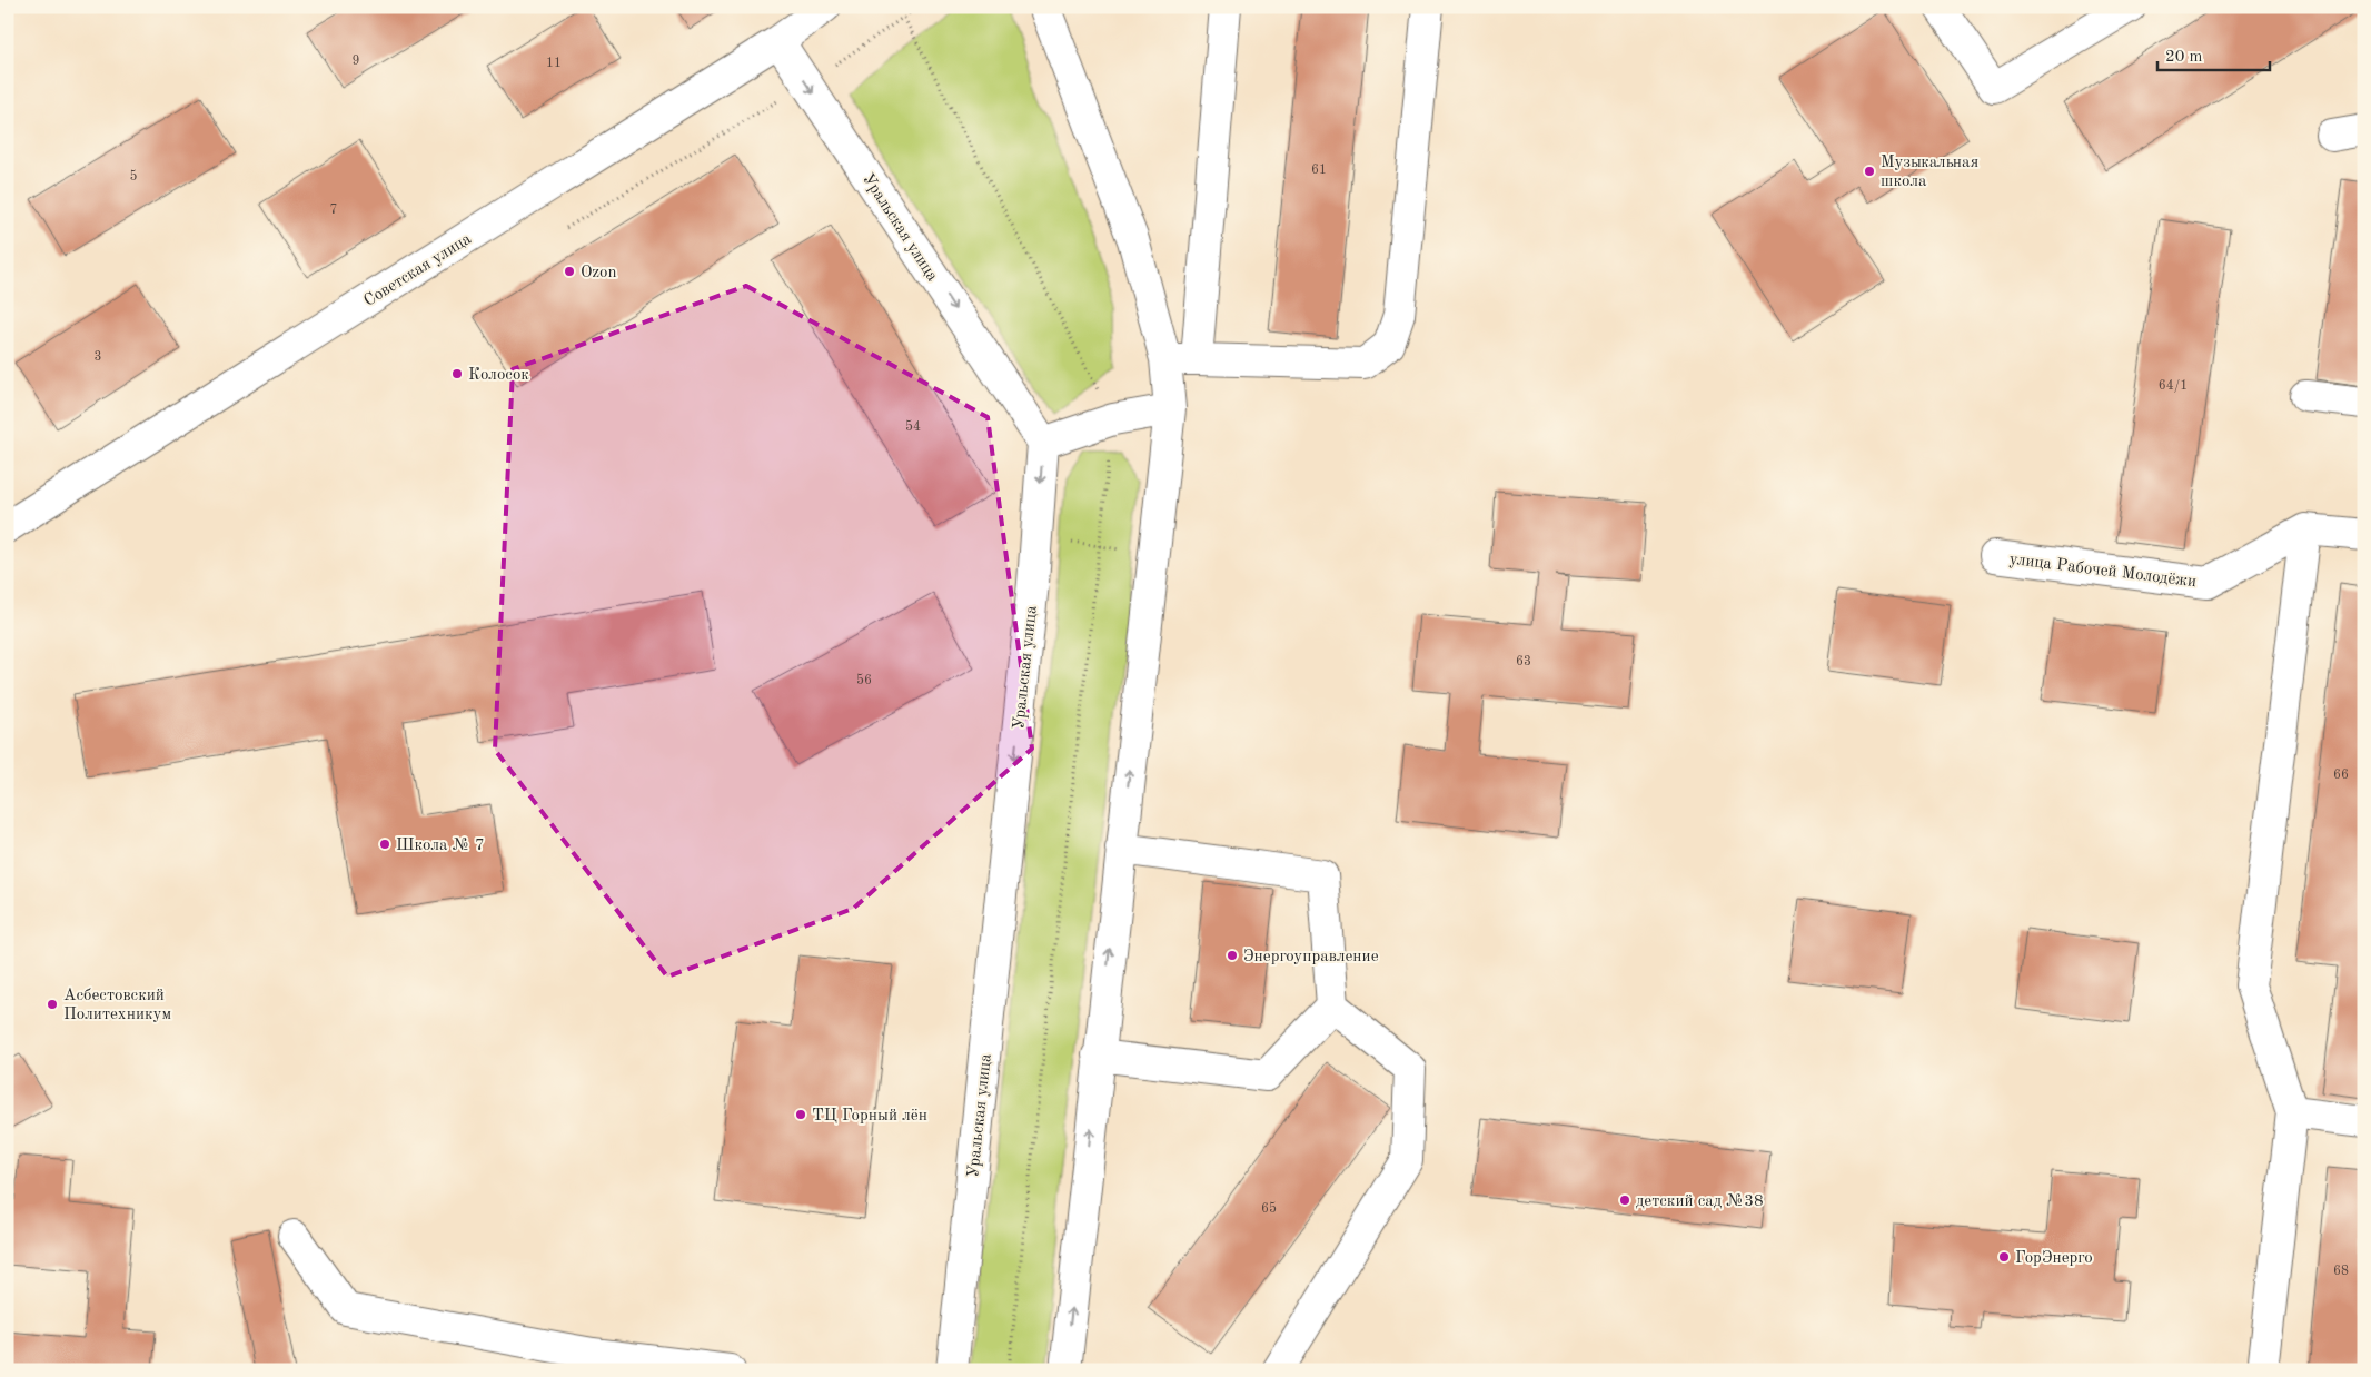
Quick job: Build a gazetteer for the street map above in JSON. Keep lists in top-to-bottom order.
{
  "streets": {
    "street": ["Уральская улица", "Советская улица", "улица Рабочей Молодёжи"]
  },
  "crossings": [
    ["Уральская улица", "Советская улица"]
  ],
  "places": [
    "Музыкальная школа",
    "Ozon",
    "Колосок",
    "Школа № 7",
    "Энергоуправление",
    "Асбестовский Политехникум",
    "ТЦ Горный лён",
    "детский сад №38",
    "ГорЭнерго"
  ],
  "house_numbers": [
    "9",
    "11",
    "61",
    "5",
    "7",
    "3",
    "64/1",
    "54",
    "63",
    "56",
    "66",
    "65",
    "68"
  ],
  "scale_bar": "20 m"
}
